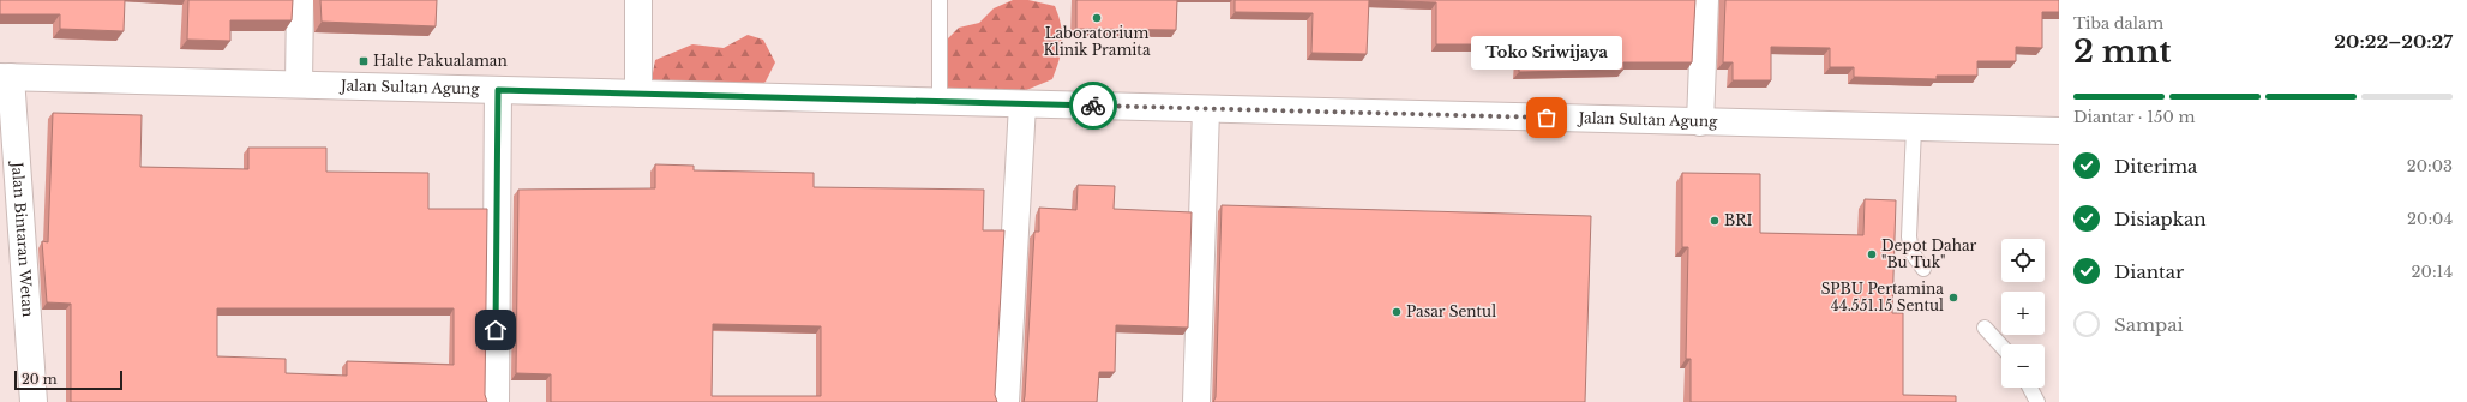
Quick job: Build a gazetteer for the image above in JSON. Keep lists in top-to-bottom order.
{
  "streets": {
    "main road": ["Jalan Sultan Agung", "Jalan Bintaran Wetan"]
  },
  "crossings": [
    ["Jalan Sultan Agung", "Jalan Bintaran Wetan"]
  ],
  "places": {
    "other": [
      "Laboratorium Klinik Pramita",
      "Toko Sriwijaya",
      "BRI",
      "Depot Dahar \"Bu Tuk\"",
      "SPBU Pertamina 44.551.15 Sentul",
      "Pasar Sentul"
    ],
    "transit": ["Halte Pakualaman"]
  },
  "scale_bar": "20 m",
  "page": {
    "heading": ["2 mnt", "Tiba dalam", "20:22–20:27"],
    "bubble": "Toko Sriwijaya",
    "bar": "Diantar · 150 m",
    "list": [
      ["Diterima", "20:03"],
      ["Disiapkan", "20:04"],
      ["Diantar", "20:14"],
      "Sampai"
    ],
    "map_buttons": ["+", "−"],
    "scale": "20 m"
  }
}
